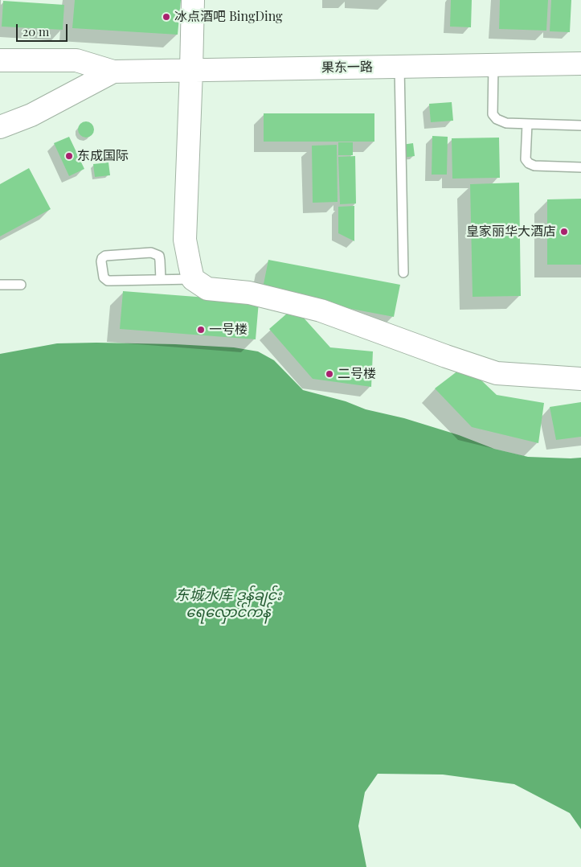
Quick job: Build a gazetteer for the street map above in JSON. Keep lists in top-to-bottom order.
{
  "streets": {
    "main road": ["果东一路"]
  },
  "water": ["东城水库 ဒွန်ချင်း ရေလှောင်ကန်"],
  "places": [
    "冰点酒吧 BingDing",
    "东成国际",
    "皇家丽华大酒店",
    "一号楼",
    "二号楼"
  ],
  "scale_bar": "20 m"
}
